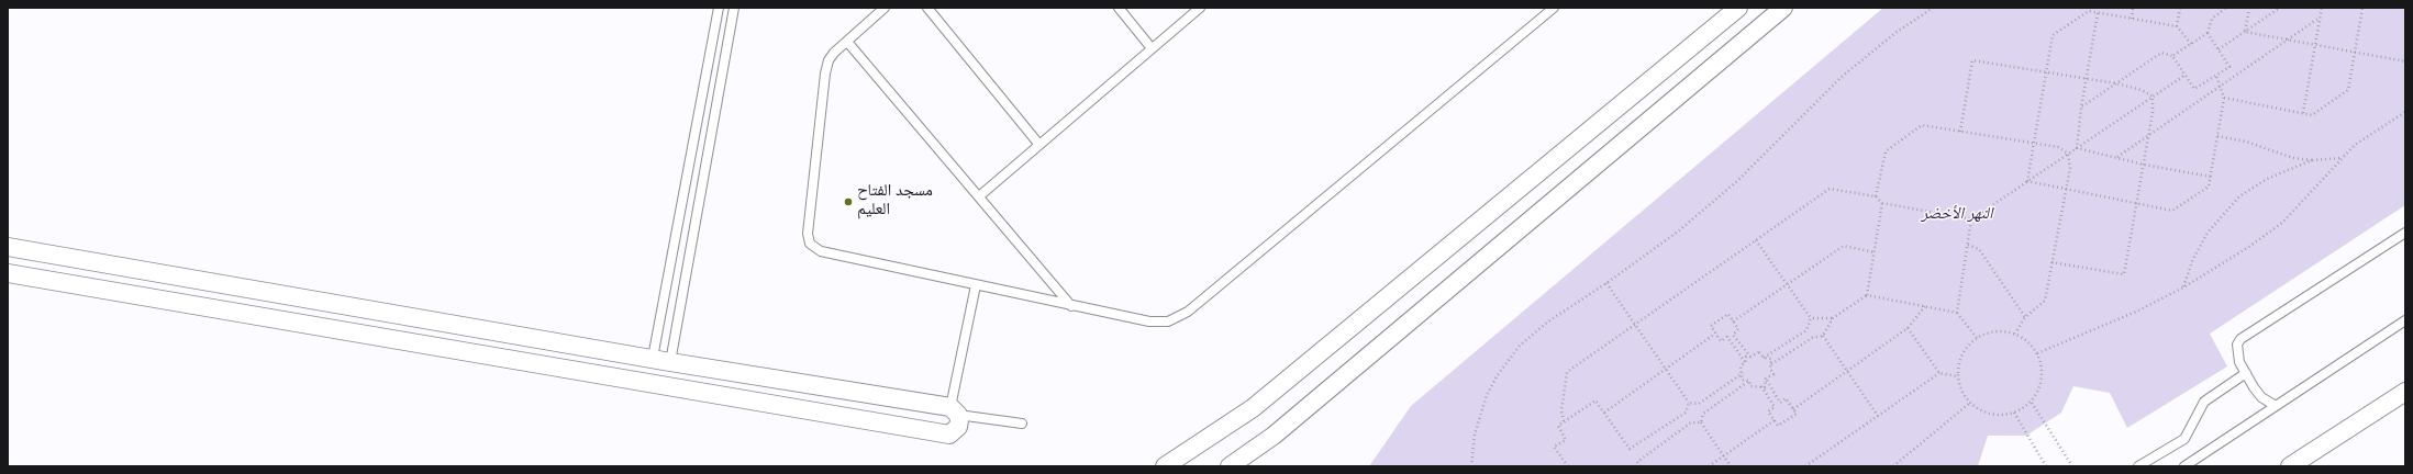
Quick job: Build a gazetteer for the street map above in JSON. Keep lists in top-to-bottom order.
{
  "parks": ["النهر الأخضر"],
  "places": ["مسجد الفتاح العليم"]
}
